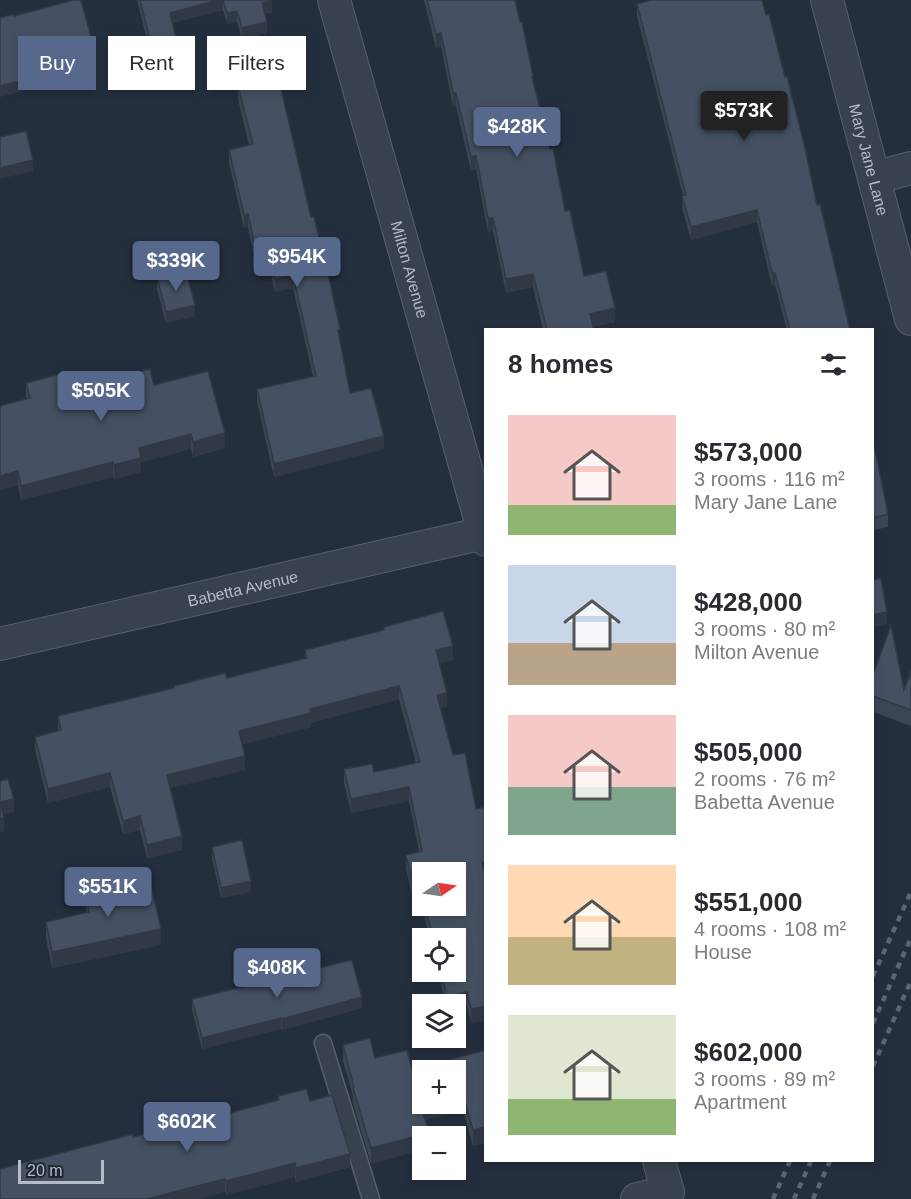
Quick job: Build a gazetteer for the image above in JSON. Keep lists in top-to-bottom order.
{
  "streets": {
    "street": ["Mary Jane Lane", "Milton Avenue", "Babetta Avenue"]
  },
  "scale_bar": "20 m",
  "north": "right",
  "page": {
    "chip": ["Buy", "Rent", "Filters"],
    "price": [
      "$573K",
      "$428K",
      "$954K",
      "$339K",
      "$505K",
      "$551K",
      "$408K",
      "$602K"
    ],
    "heading": "8 homes",
    "list": [
      {
        "name": "$573,000",
        "note": "3 rooms · 116 m² · Mary Jane Lane"
      },
      {
        "name": "$428,000",
        "note": "3 rooms · 80 m² · Milton Avenue"
      },
      {
        "name": "$505,000",
        "note": "2 rooms · 76 m² · Babetta Avenue"
      },
      {
        "name": "$551,000",
        "note": "4 rooms · 108 m² · House"
      },
      {
        "name": "$602,000",
        "note": "3 rooms · 89 m² · Apartment"
      }
    ],
    "map_buttons": ["+", "−"],
    "scale": "20 m"
  }
}
